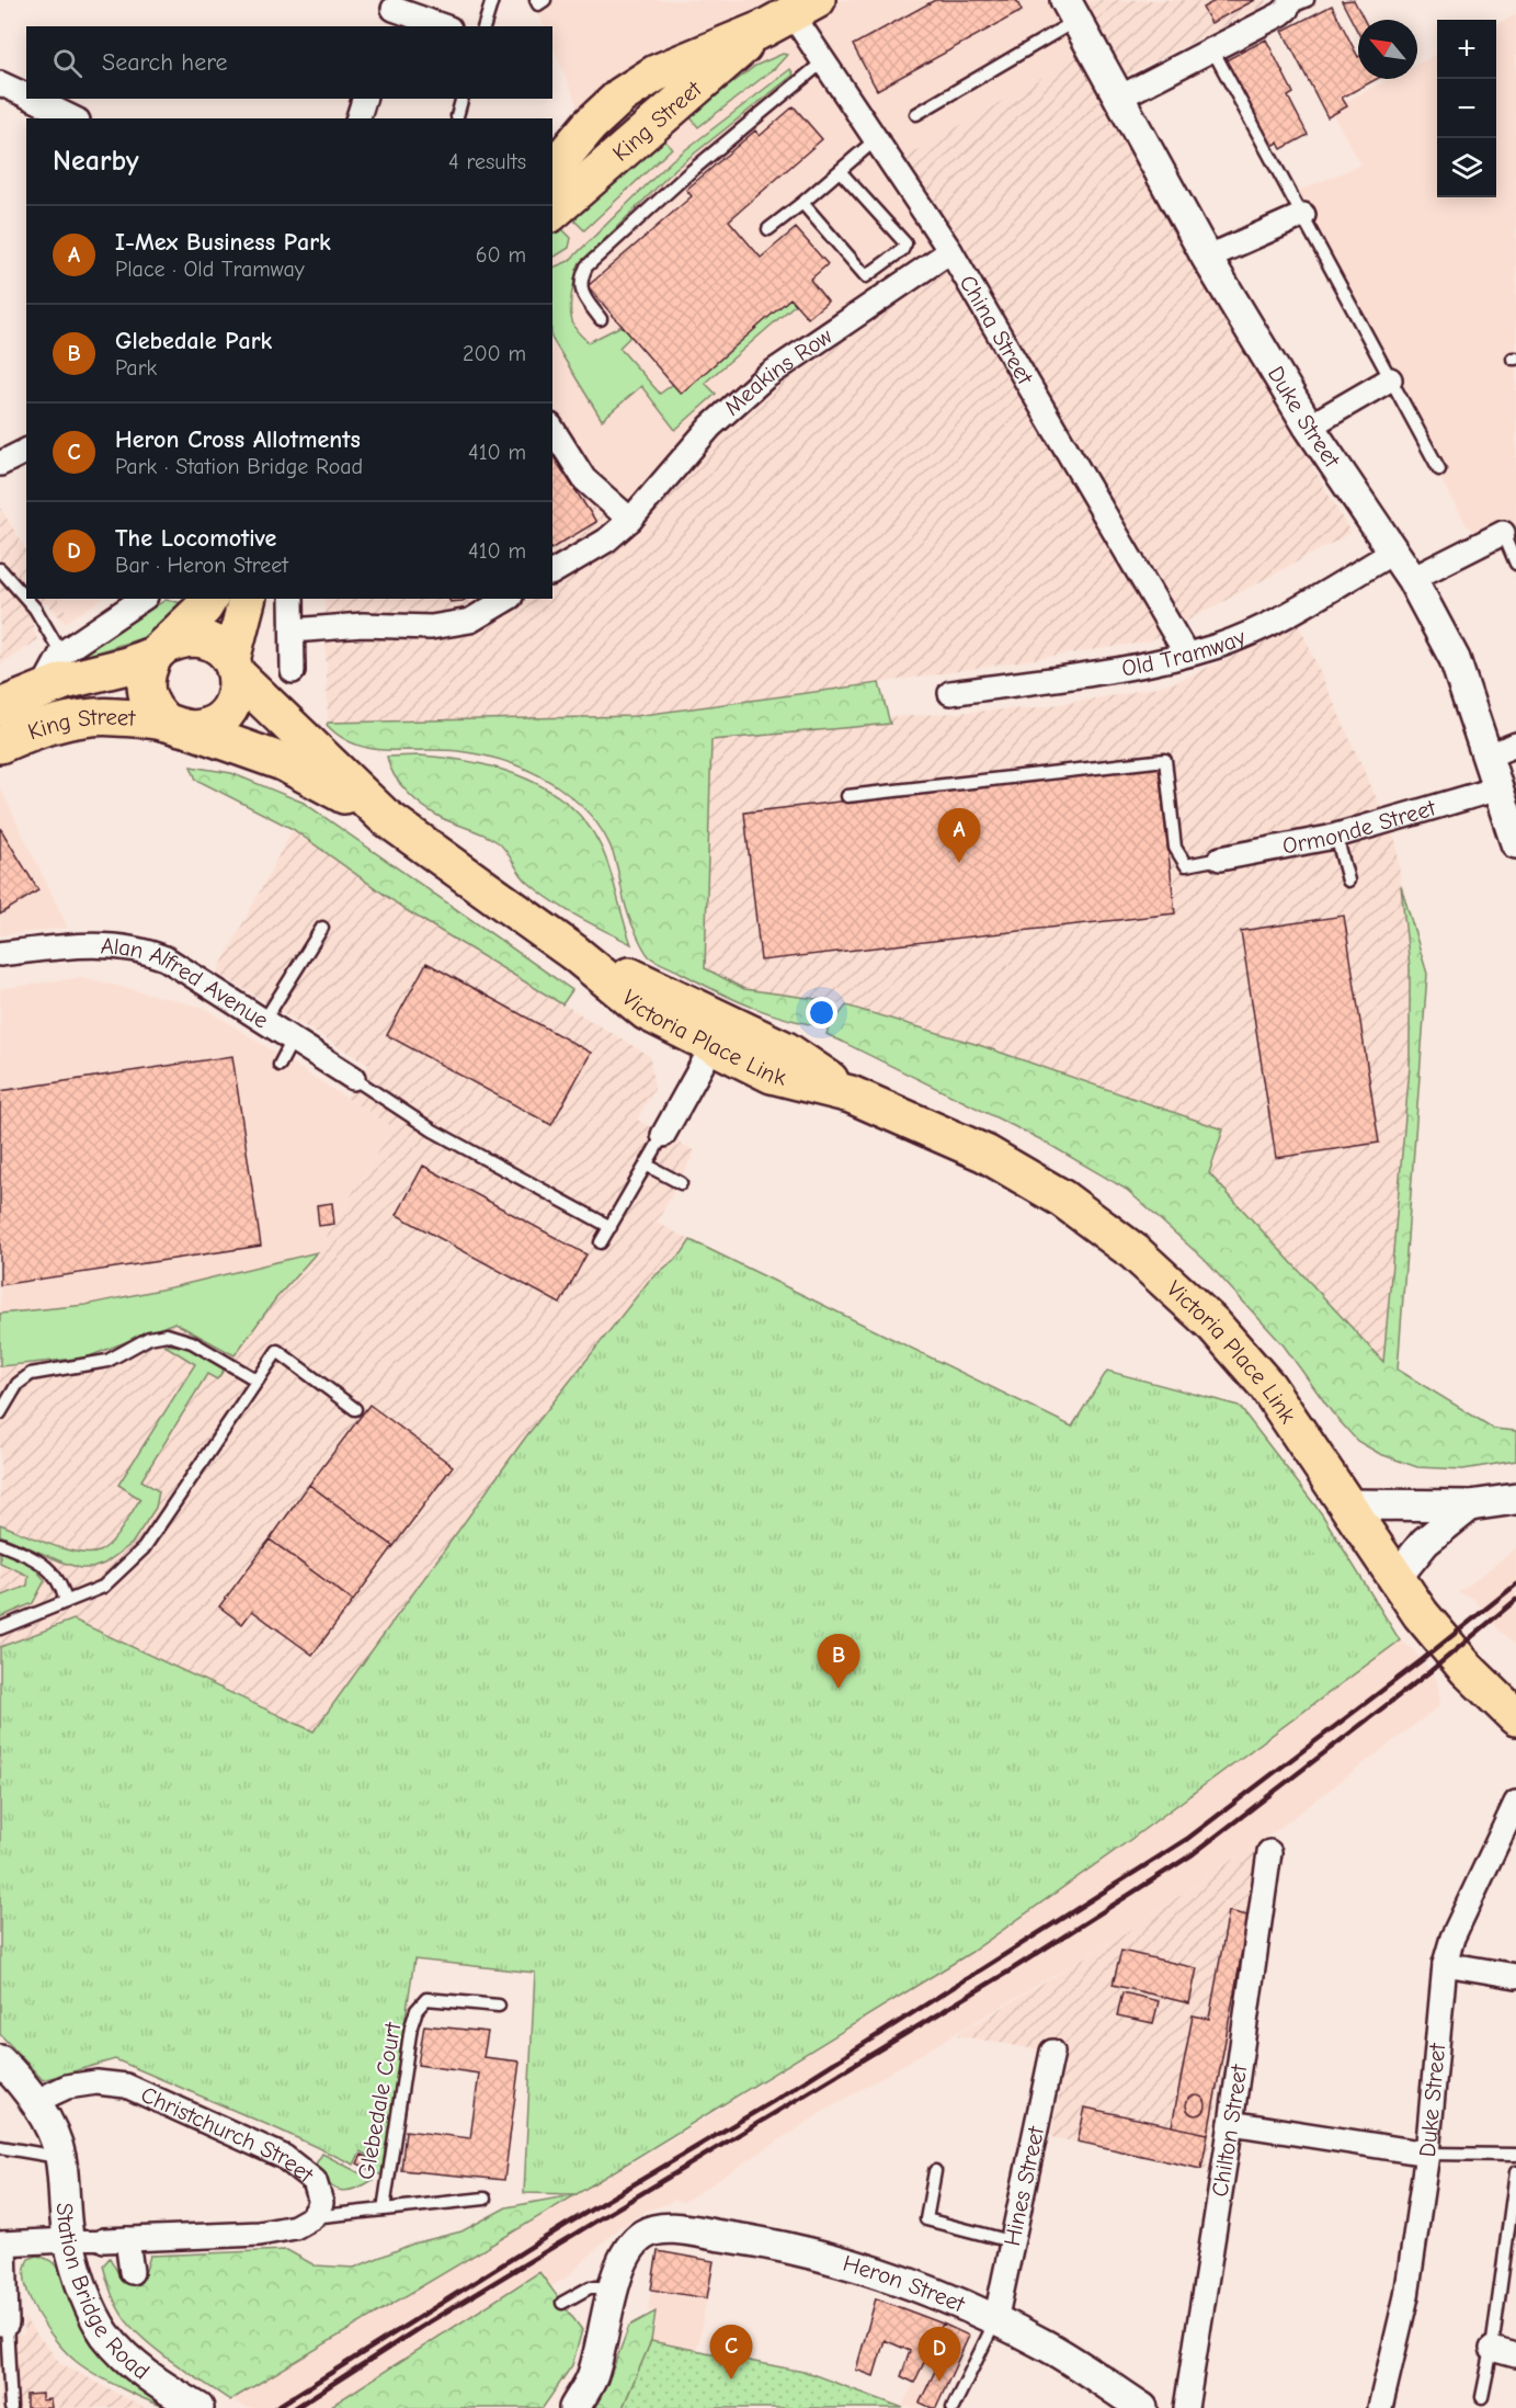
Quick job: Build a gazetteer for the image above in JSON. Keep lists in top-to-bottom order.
{
  "streets": {
    "main road": ["King Street", "Victoria Place Link"],
    "street": [
      "China Street",
      "Meakins Row",
      "Duke Street",
      "Old Tramway",
      "Ormonde Street",
      "Alan Alfred Avenue",
      "Chilton Street",
      "Christchurch Street",
      "Hines Street",
      "Heron Street",
      "Station Bridge Road"
    ],
    "lane": ["Glebedale Court"]
  },
  "crossings": [
    ["King Street", "China Street"],
    ["King Street", "Victoria Place Link"],
    ["China Street", "Meakins Row"],
    ["China Street", "Old Tramway"],
    ["Duke Street", "Old Tramway"],
    ["Duke Street", "Ormonde Street"],
    ["Christchurch Street", "Station Bridge Road"],
    ["Hines Street", "Heron Street"]
  ],
  "north": "top left",
  "page": {
    "map_buttons": ["+", "−"],
    "search": "Search here",
    "heading": ["Nearby", "4 results"],
    "list": [
      {
        "mark": "A",
        "name": "I-Mex Business Park",
        "note": "Place · Old Tramway",
        "value": "60 m"
      },
      {
        "mark": "B",
        "name": "Glebedale Park",
        "note": "Park",
        "value": "200 m"
      },
      {
        "mark": "C",
        "name": "Heron Cross Allotments",
        "note": "Park · Station Bridge Road",
        "value": "410 m"
      },
      {
        "mark": "D",
        "name": "The Locomotive",
        "note": "Bar · Heron Street",
        "value": "410 m"
      }
    ],
    "pins": [
      "A",
      "B",
      "C",
      "D"
    ]
  }
}
